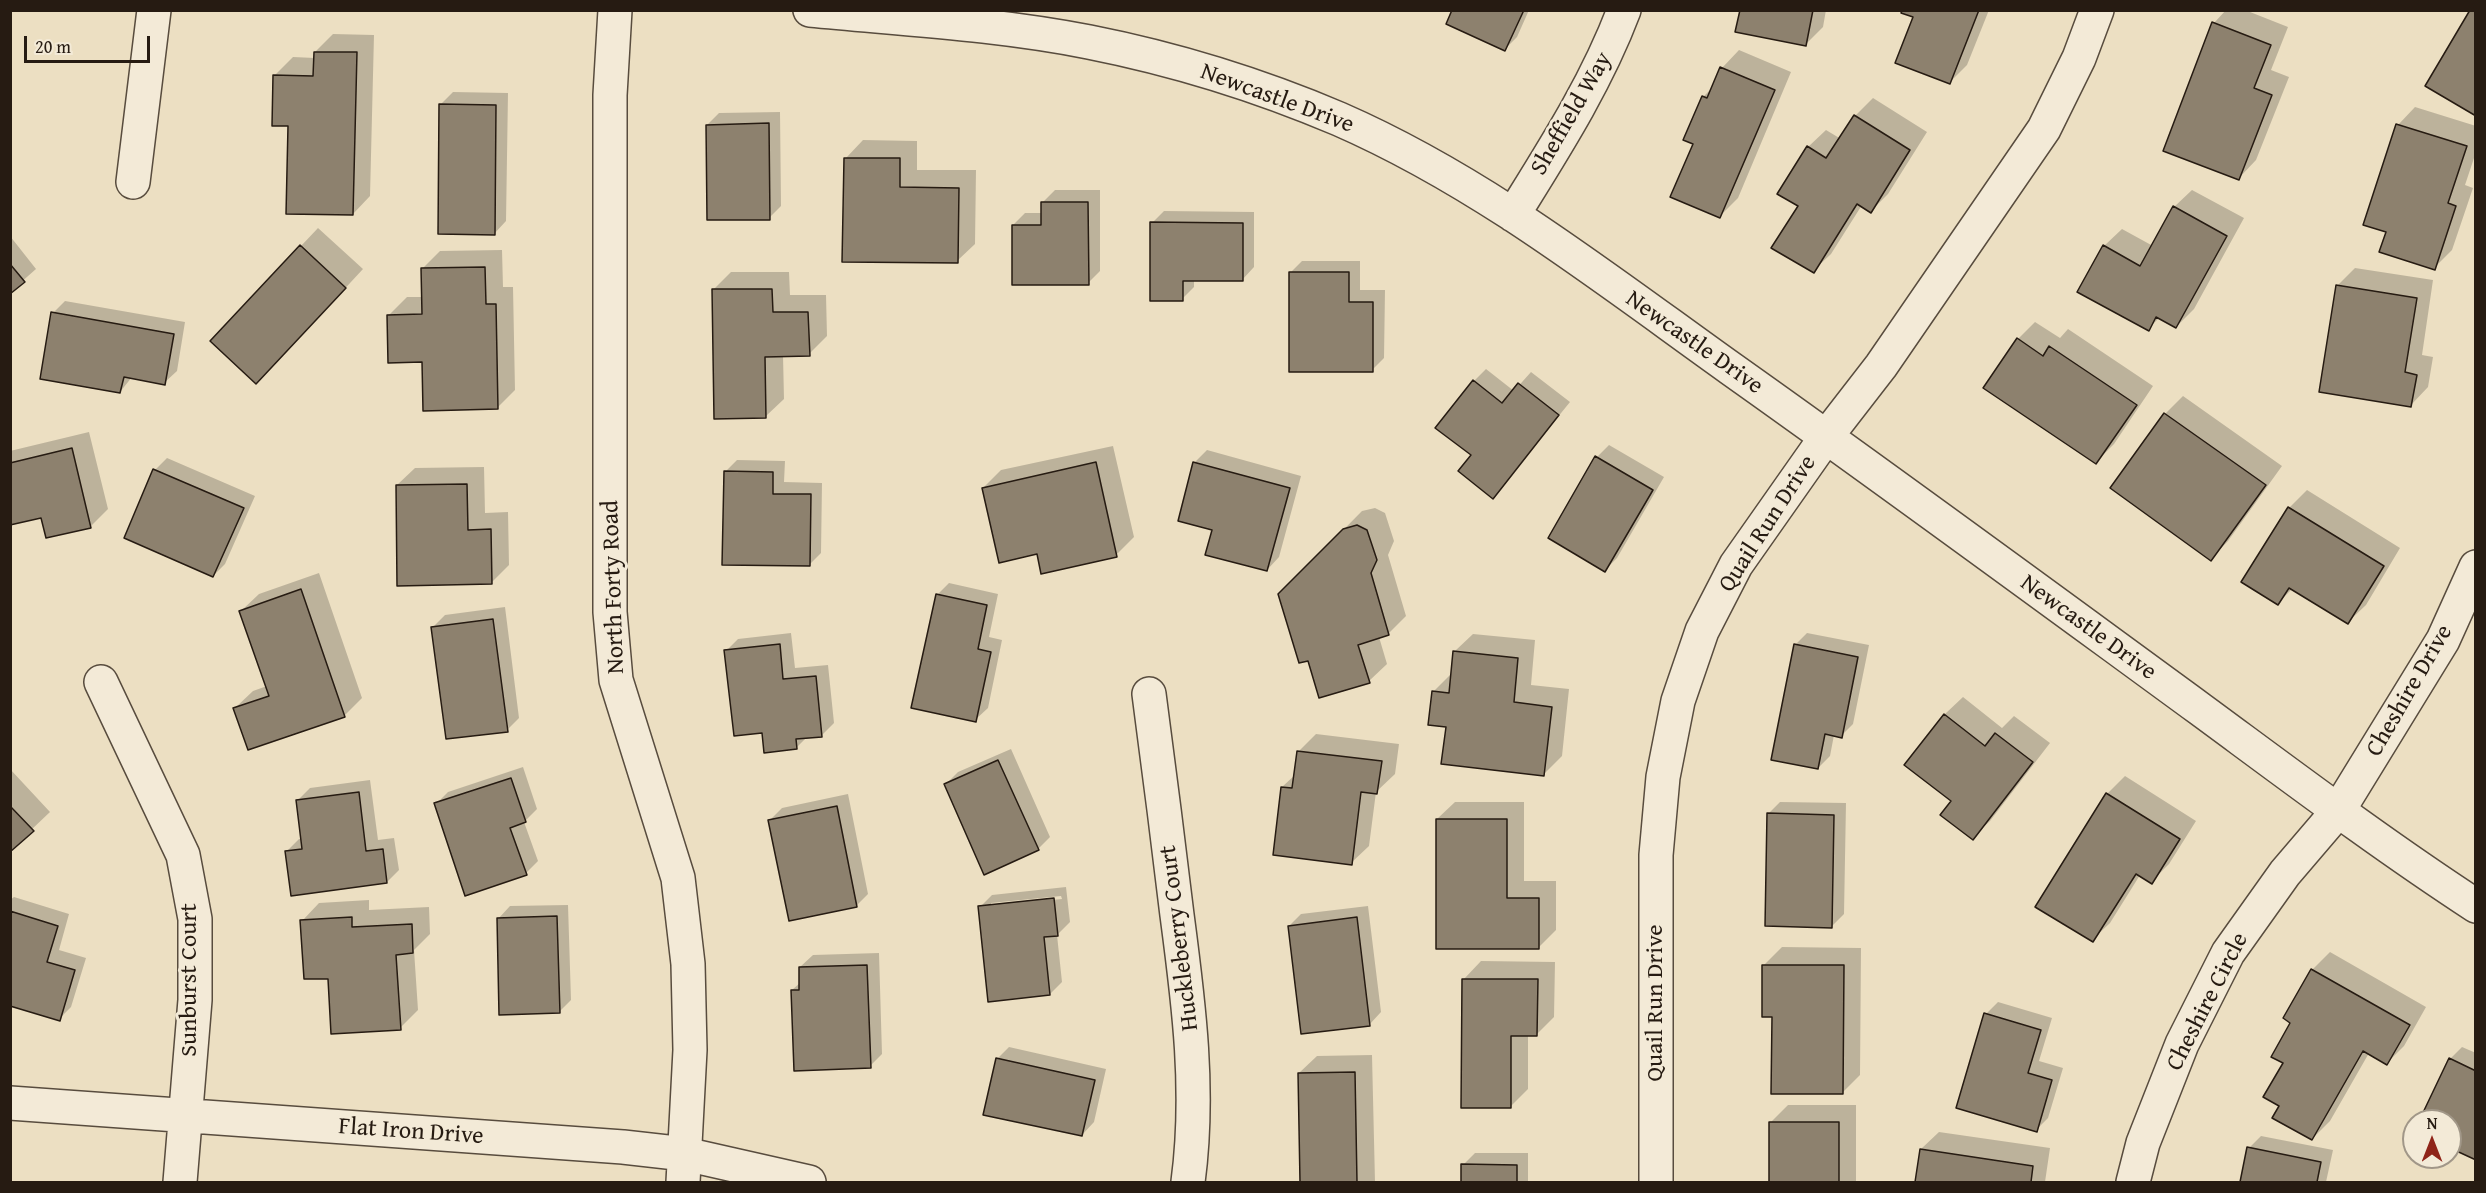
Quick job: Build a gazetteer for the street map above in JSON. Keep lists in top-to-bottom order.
{
  "streets": {
    "street": [
      "Newcastle Drive",
      "Sheffield Way",
      "Quail Run Drive",
      "North Forty Road",
      "Cheshire Drive",
      "Huckleberry Court",
      "Sunburst Court",
      "Cheshire Circle",
      "Flat Iron Drive"
    ]
  },
  "crossings": [
    ["Newcastle Drive", "Sheffield Way"],
    ["Newcastle Drive", "Quail Run Drive"],
    ["Newcastle Drive", "Cheshire Drive"],
    ["Newcastle Drive", "Cheshire Circle"],
    ["North Forty Road", "Flat Iron Drive"],
    ["Cheshire Drive", "Cheshire Circle"],
    ["Sunburst Court", "Flat Iron Drive"]
  ],
  "scale_bar": "20 m",
  "north": "top"
}
